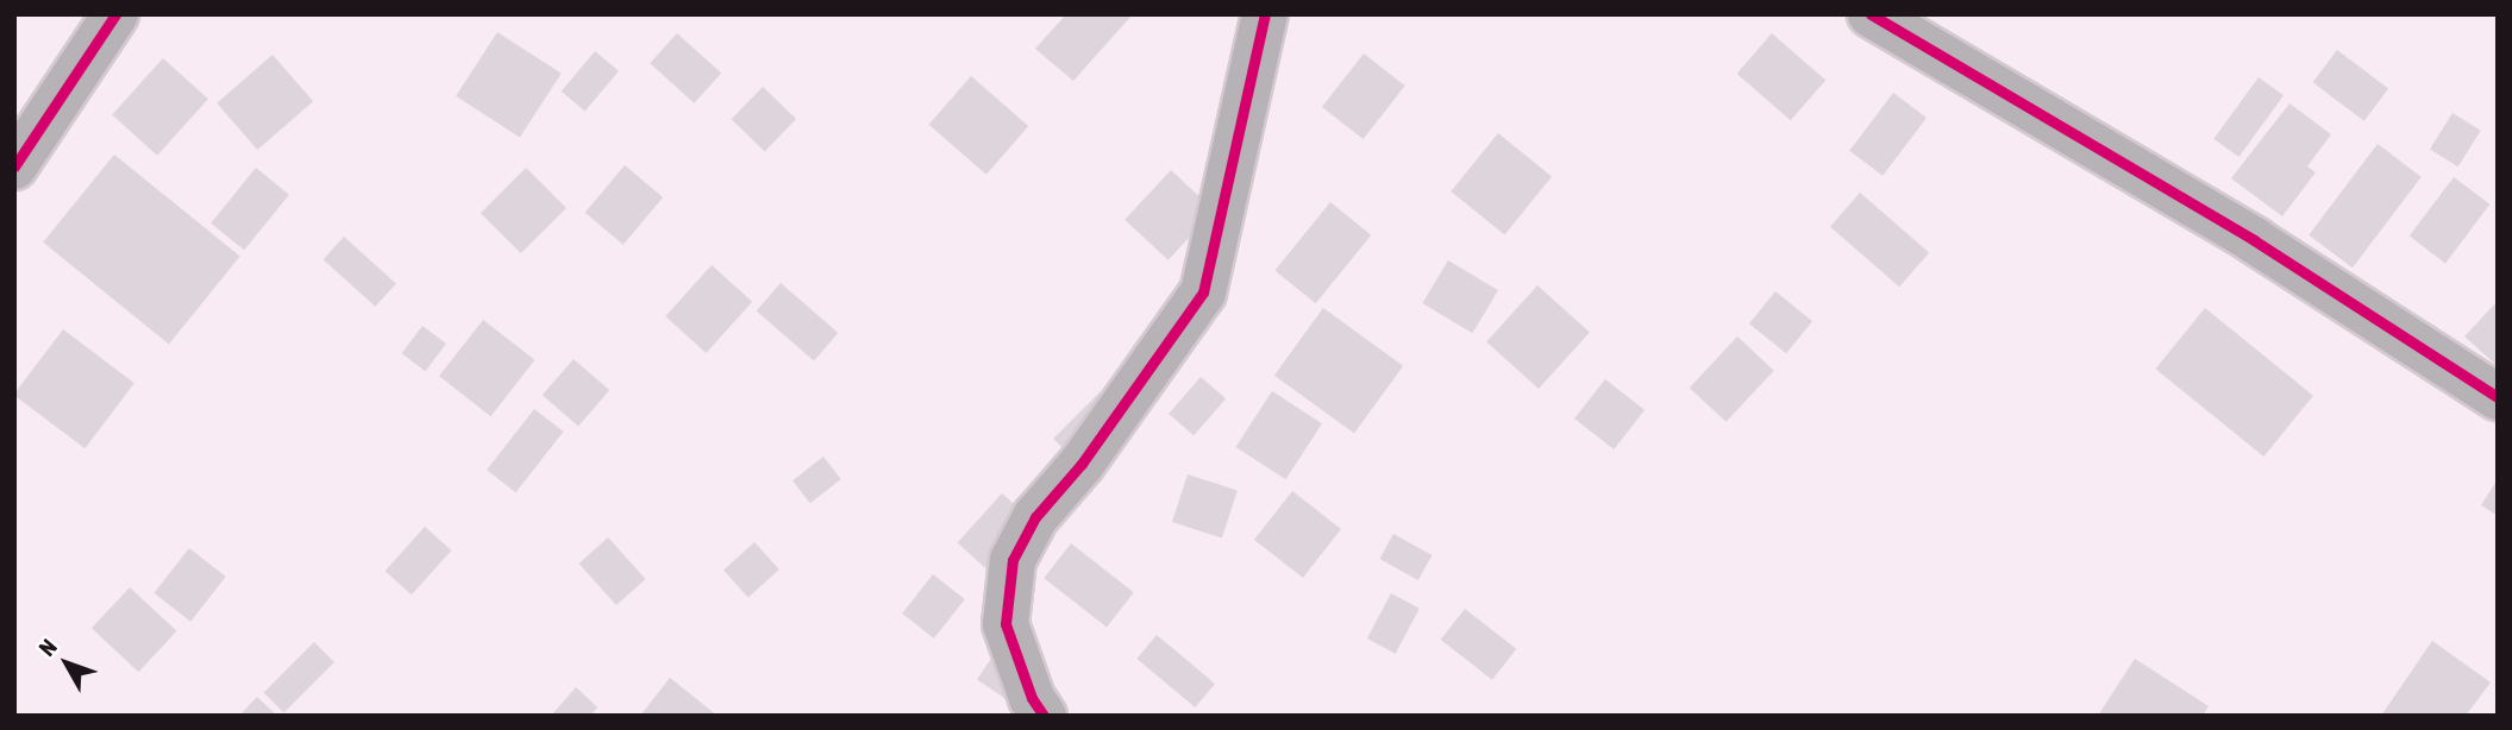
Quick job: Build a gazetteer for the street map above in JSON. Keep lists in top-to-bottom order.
{
  "north": "top left"
}
